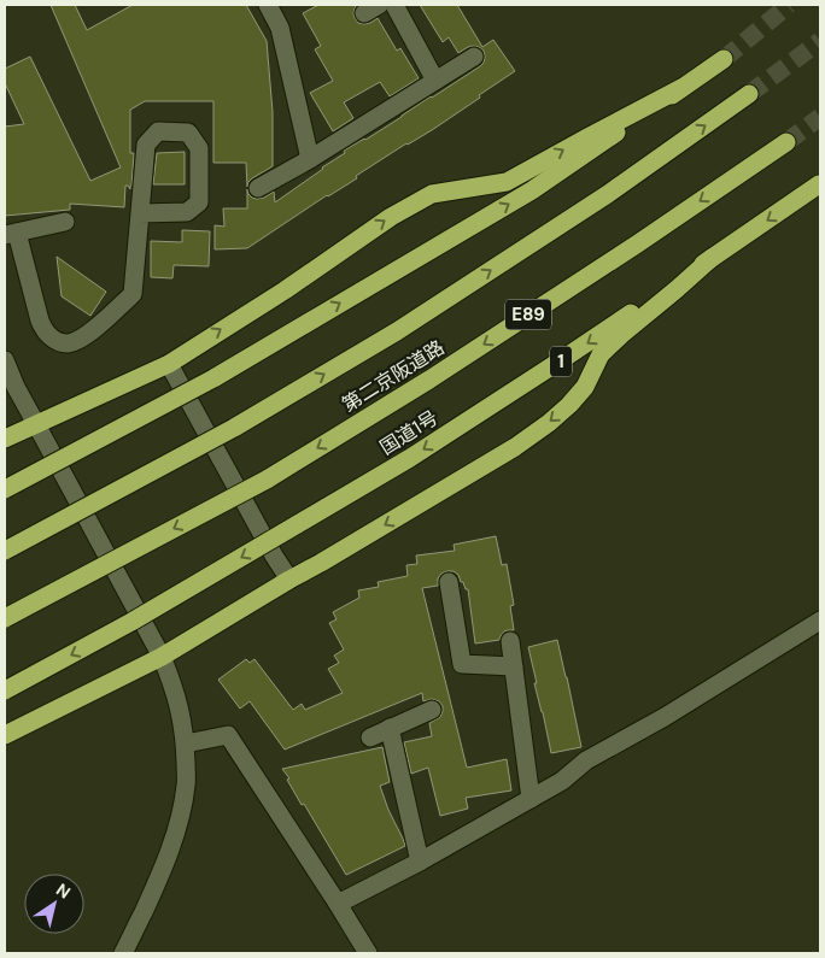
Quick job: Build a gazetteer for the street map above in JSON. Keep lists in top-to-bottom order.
{
  "streets": {
    "highway": [
      "E89",
      "1",
      "第二京阪道路",
      "国道1号"
    ]
  },
  "north": "top right"
}
